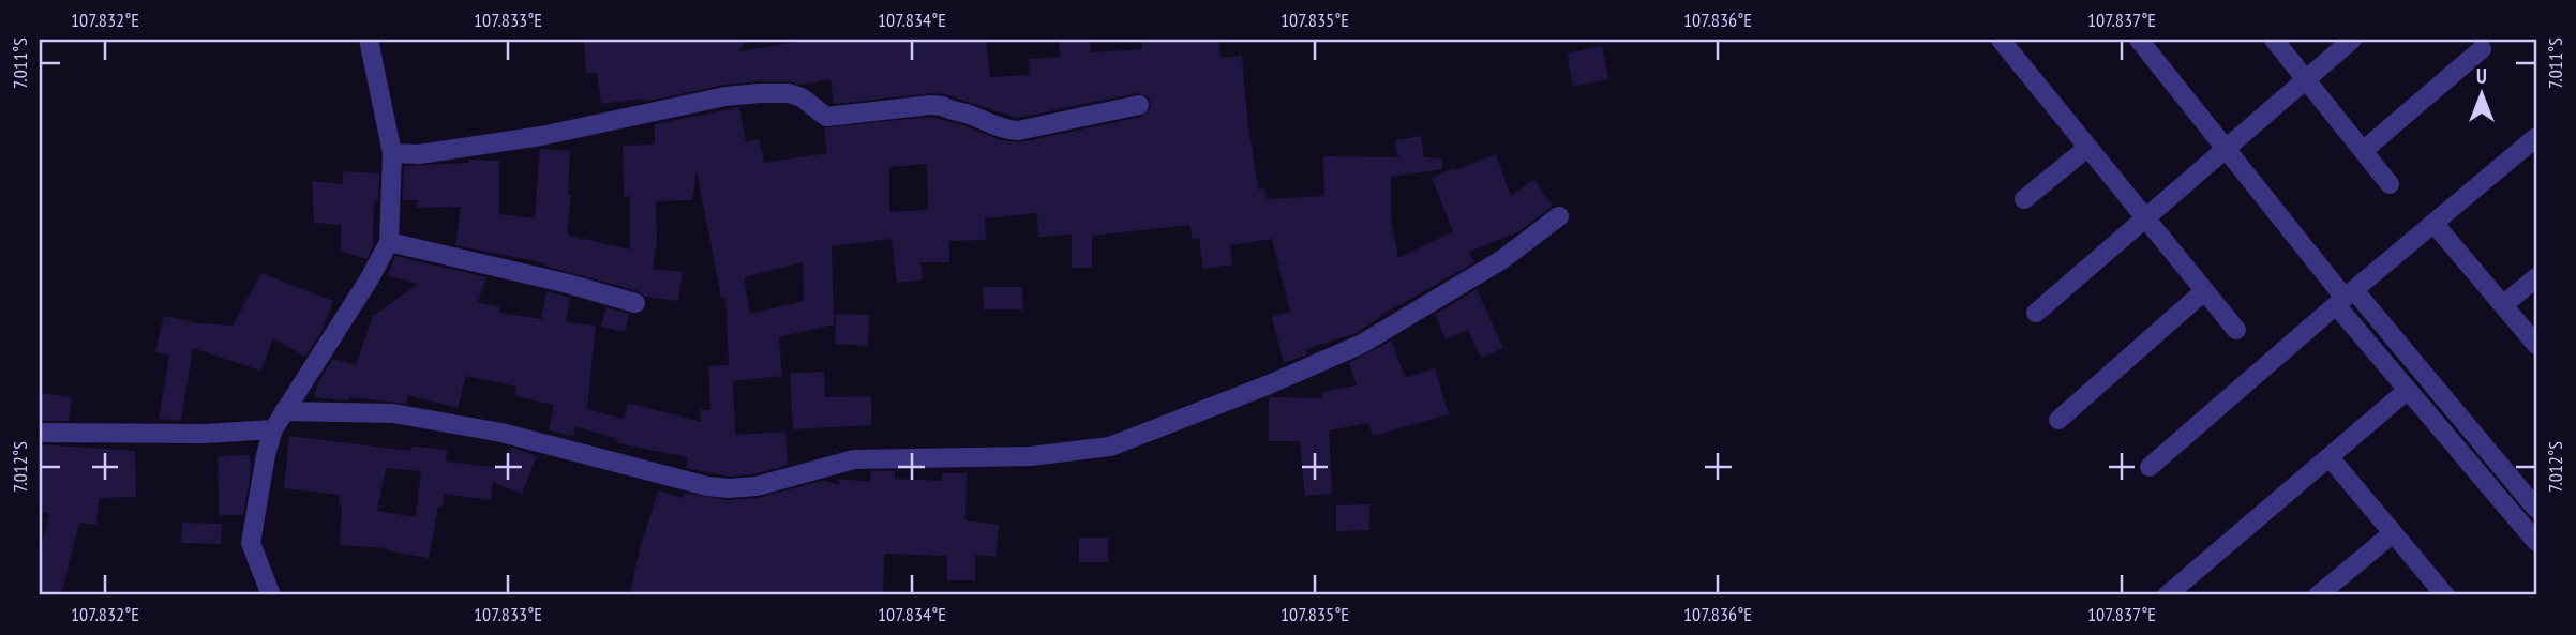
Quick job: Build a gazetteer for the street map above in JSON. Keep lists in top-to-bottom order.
{
  "north": "top",
  "coordinates": [
    "107.832°E",
    "107.833°E",
    "107.834°E",
    "107.835°E",
    "107.836°E",
    "107.837°E",
    "7.011°S",
    "7.012°S"
  ]
}
